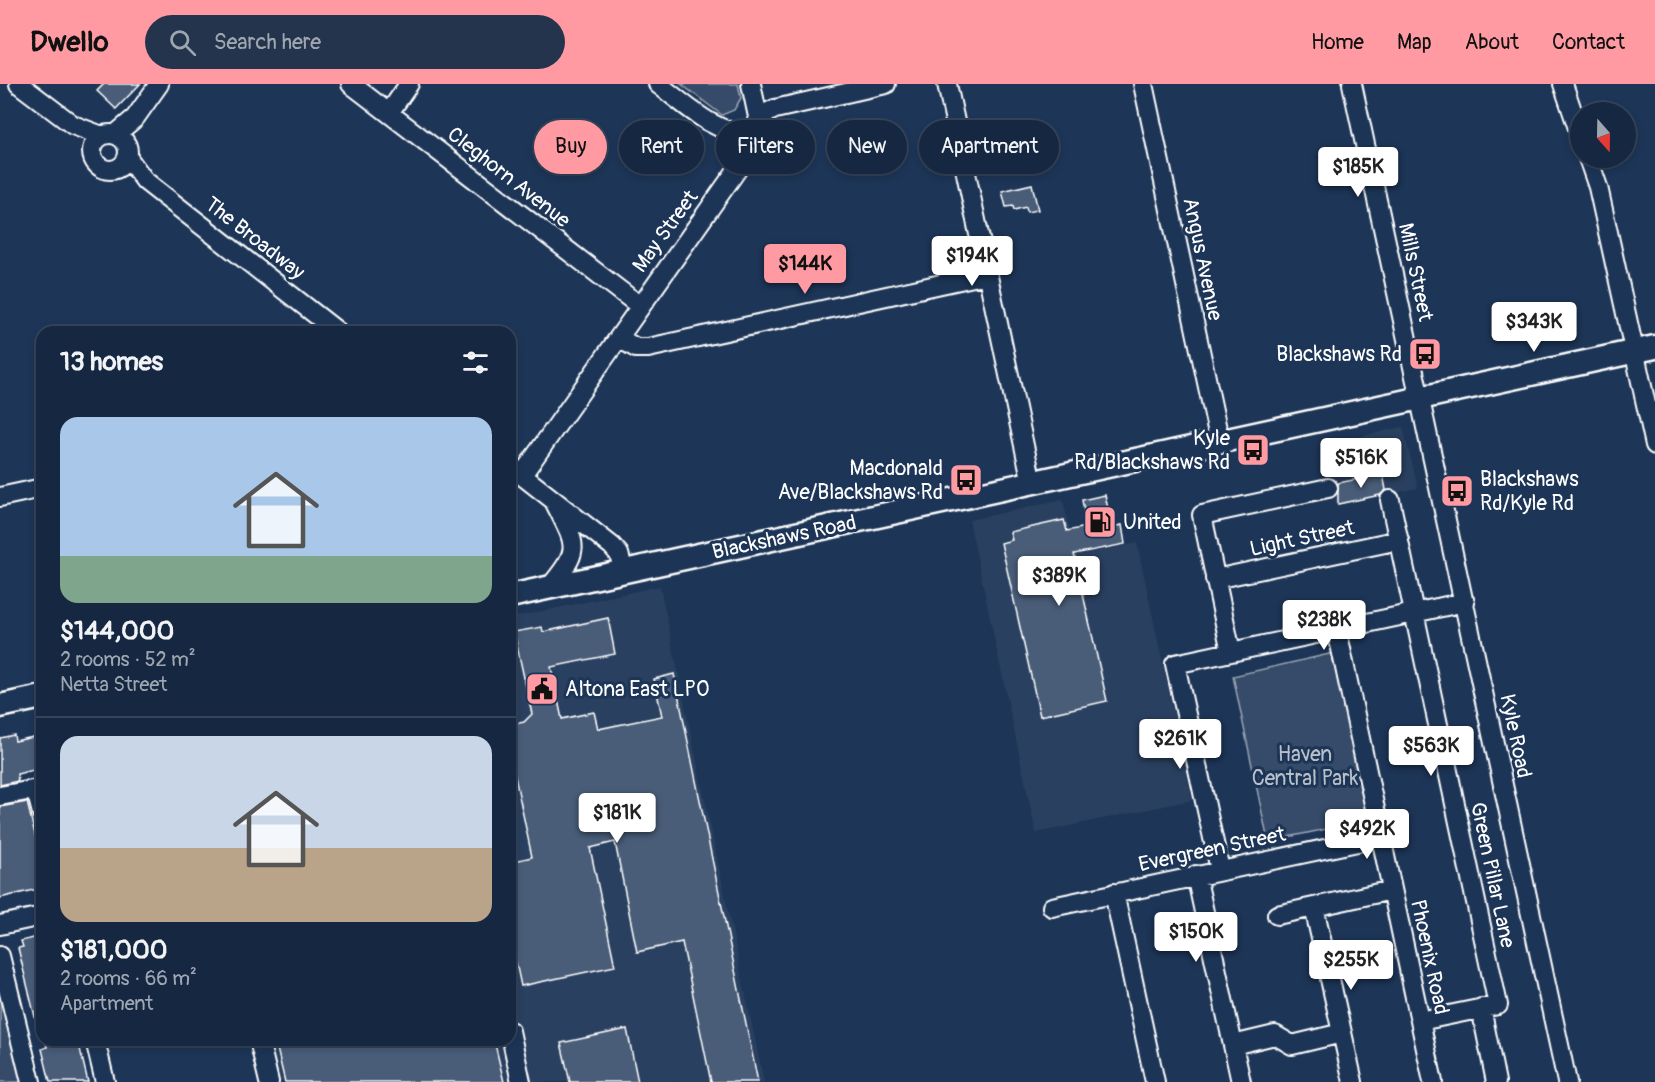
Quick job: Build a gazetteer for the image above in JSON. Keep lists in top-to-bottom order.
{
  "streets": {
    "main road": ["Blackshaws Road"],
    "street": [
      "Cleghorn Avenue",
      "May Street",
      "The Broadway",
      "Angus Avenue",
      "Mills Street",
      "Light Street",
      "Kyle Road",
      "Evergreen Street",
      "Green Pillar Lane",
      "Phoenix Road"
    ]
  },
  "crossings": [
    ["Cleghorn Avenue", "May Street"],
    ["Angus Avenue", "Blackshaws Road"],
    ["Mills Street", "Blackshaws Road"],
    ["Mills Street", "Kyle Road"],
    ["Blackshaws Road", "Kyle Road"],
    ["Light Street", "Green Pillar Lane"],
    ["Evergreen Street", "Phoenix Road"]
  ],
  "parks": ["Haven Central Park"],
  "places": {
    "bus stop": [
      "Blackshaws Rd",
      "Kyle Rd/Blackshaws Rd",
      "Macdonald Ave/Blackshaws Rd",
      "Blackshaws Rd/Kyle Rd"
    ],
    "fuel station": ["United"],
    "public building": ["Altona East LPO"]
  },
  "north": "bottom",
  "page": {
    "header": "Dwello",
    "search": "Search here",
    "nav": [
      "Home",
      "Map",
      "About",
      "Contact"
    ],
    "chip": [
      "Buy",
      "Rent",
      "Filters",
      "New",
      "Apartment"
    ],
    "price": [
      "$185K",
      "$194K",
      "$144K",
      "$343K",
      "$516K",
      "$389K",
      "$238K",
      "$261K",
      "$563K",
      "$181K",
      "$492K",
      "$150K",
      "$255K"
    ],
    "heading": "13 homes",
    "list": [
      {
        "name": "$144,000",
        "note": "2 rooms · 52 m² · Netta Street"
      },
      {
        "name": "$181,000",
        "note": "2 rooms · 66 m² · Apartment"
      }
    ]
  }
}
